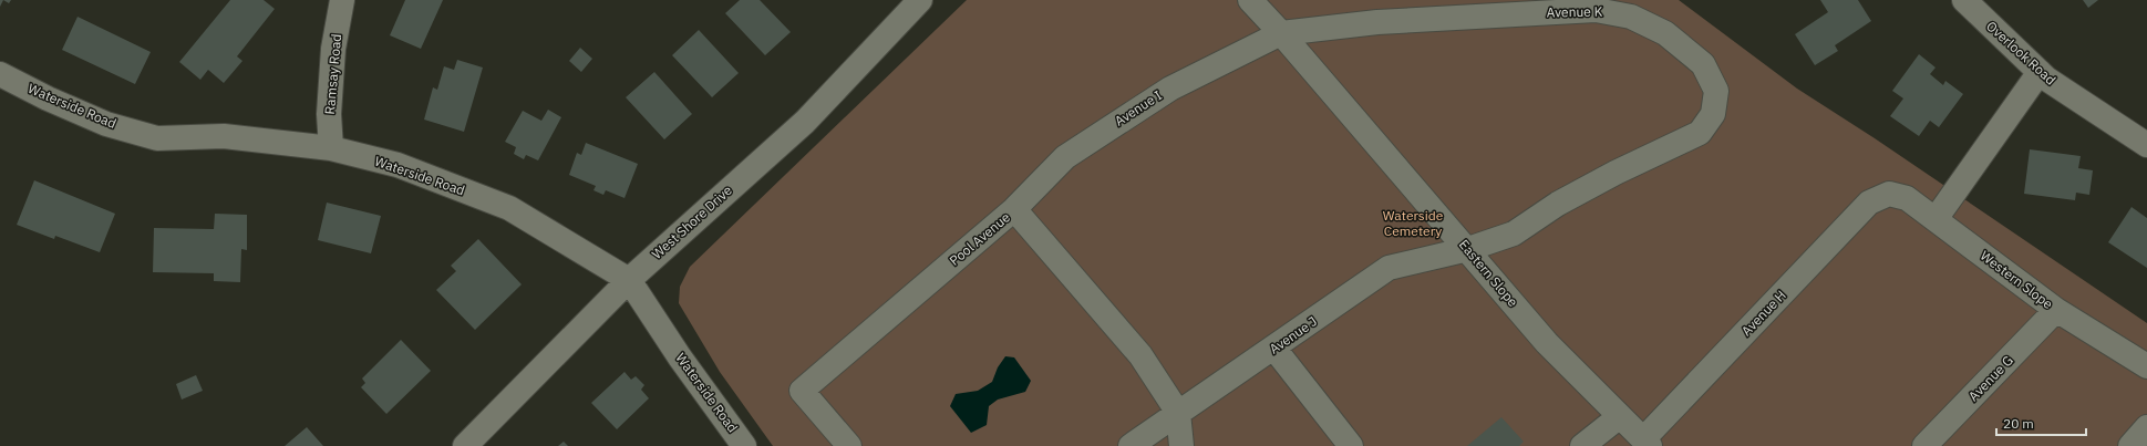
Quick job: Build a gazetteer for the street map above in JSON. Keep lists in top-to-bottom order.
{
  "streets": {
    "street": [
      "Avenue K",
      "Overlook Road",
      "Ramsay Road",
      "Waterside Road",
      "Avenue I",
      "West Shore Drive",
      "Pool Avenue",
      "Eastern Slope",
      "Western Slope",
      "Avenue H",
      "Avenue J",
      "Avenue G"
    ]
  },
  "crossings": [
    ["Avenue K", "Avenue I"],
    ["Avenue K", "Eastern Slope"],
    ["Avenue K", "Avenue J"],
    ["Ramsay Road", "Waterside Road"],
    ["Waterside Road", "West Shore Drive"],
    ["Avenue I", "Pool Avenue"],
    ["Avenue I", "Eastern Slope"],
    ["Pool Avenue", "Avenue J"],
    ["Eastern Slope", "Avenue H"],
    ["Eastern Slope", "Avenue J"],
    ["Western Slope", "Avenue H"],
    ["Western Slope", "Avenue G"]
  ],
  "parks": ["Waterside Cemetery"],
  "scale_bar": "20 m"
}
